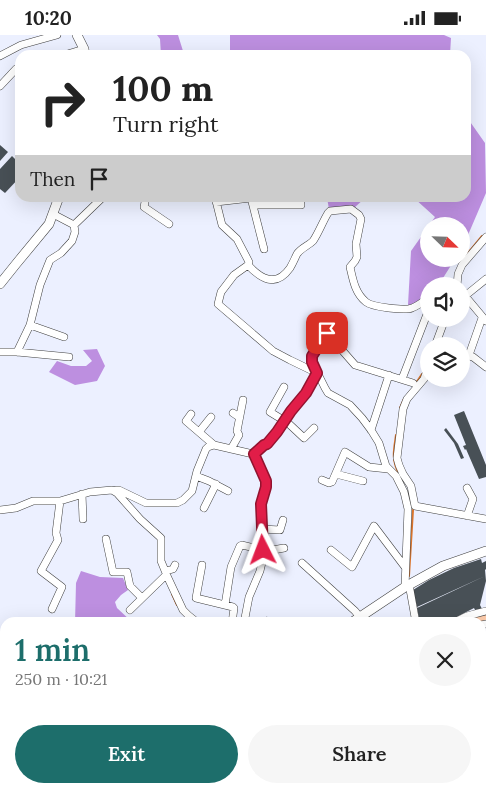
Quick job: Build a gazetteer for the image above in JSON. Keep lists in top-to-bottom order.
{
  "north": "bottom right",
  "page": {
    "status": "10:20",
    "turn": ["100 m", "Turn right"],
    "then": "Then",
    "heading": ["1 min", "250 m · 10:21"],
    "buttons": ["Exit", "Share"]
  }
}
